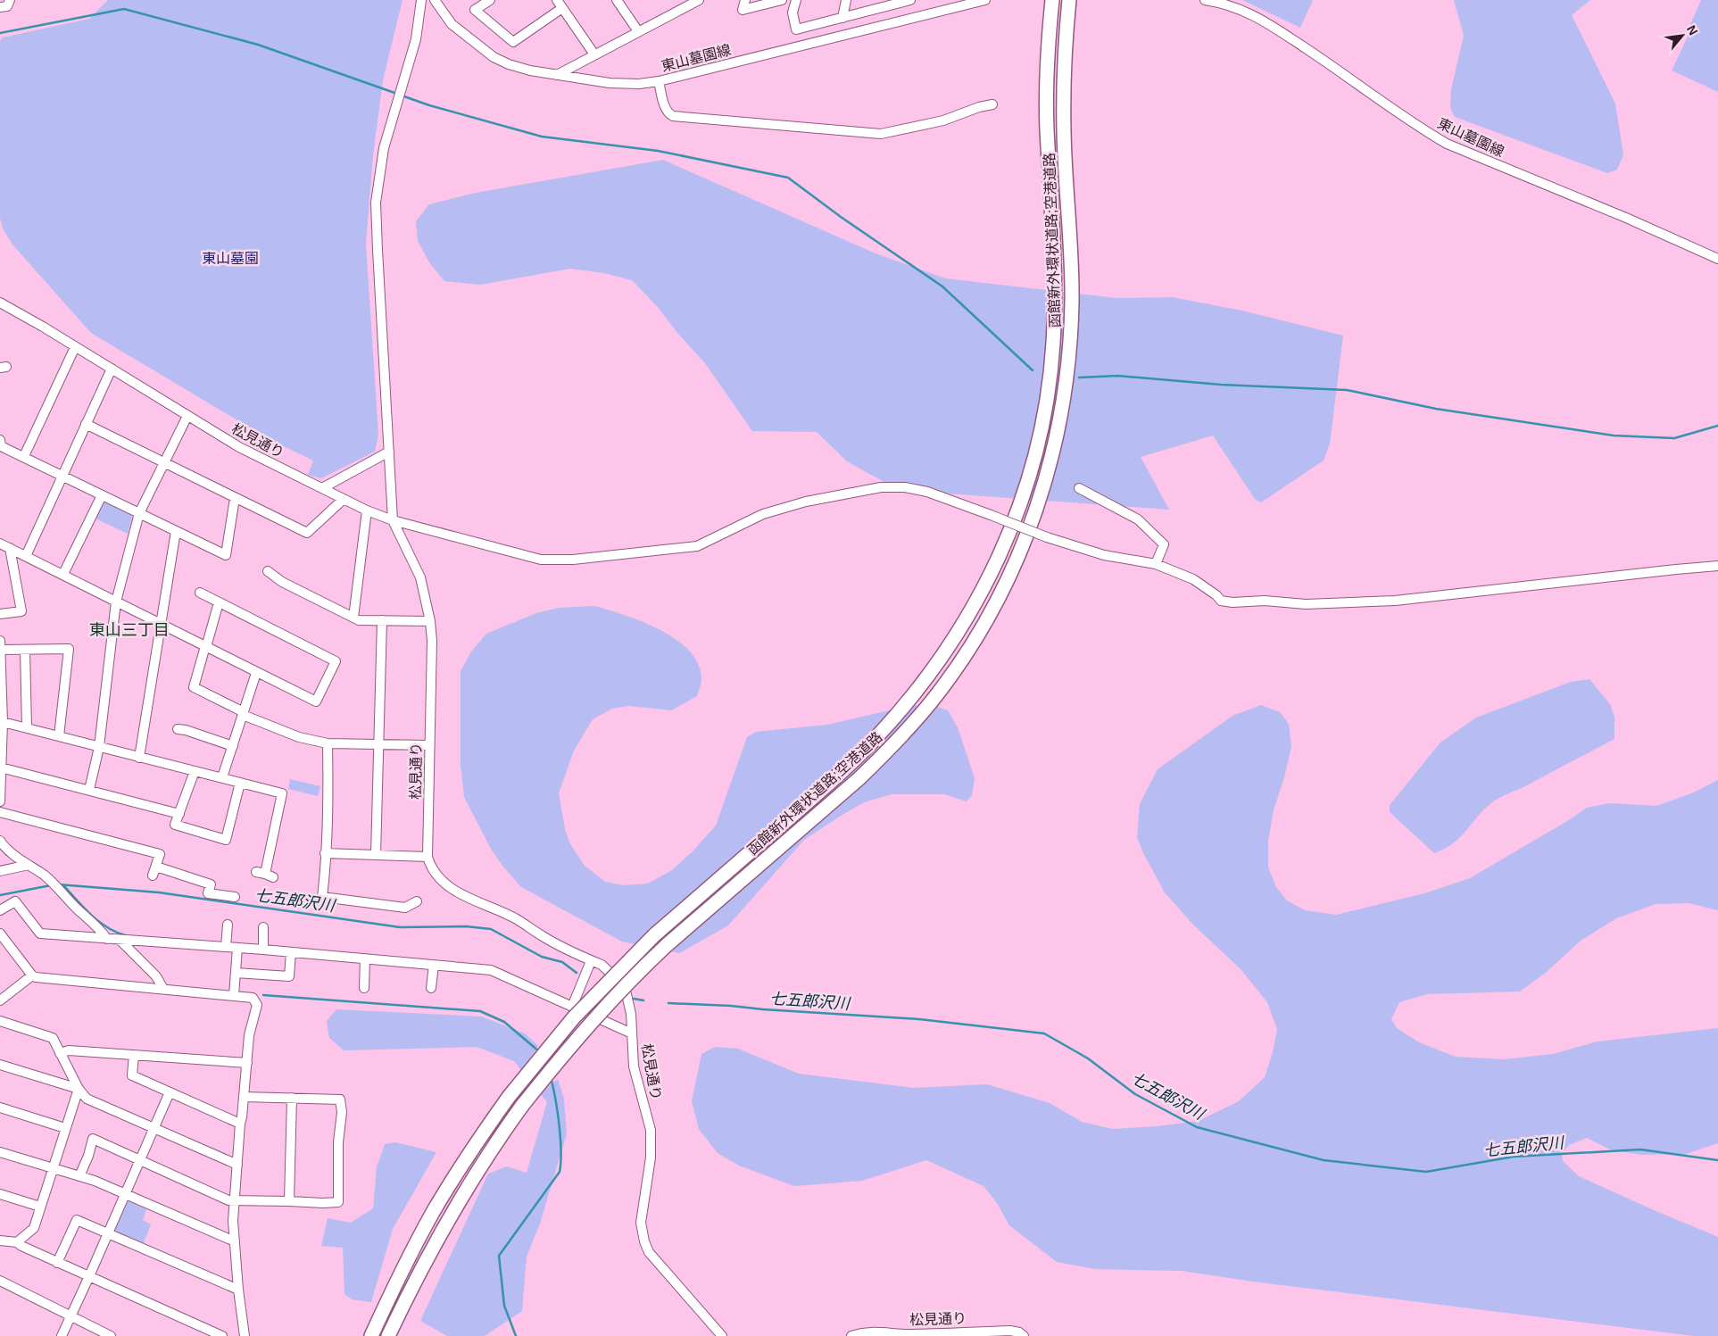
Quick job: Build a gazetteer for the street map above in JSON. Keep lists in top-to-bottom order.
{
  "streets": {
    "highway": ["函館新外環状道路;空港道路"],
    "street": ["東山墓園線", "松見通り"]
  },
  "districts": ["東山三丁目"],
  "water": ["七五郎沢川"],
  "parks": ["東山墓園"],
  "north": "top right"
}
